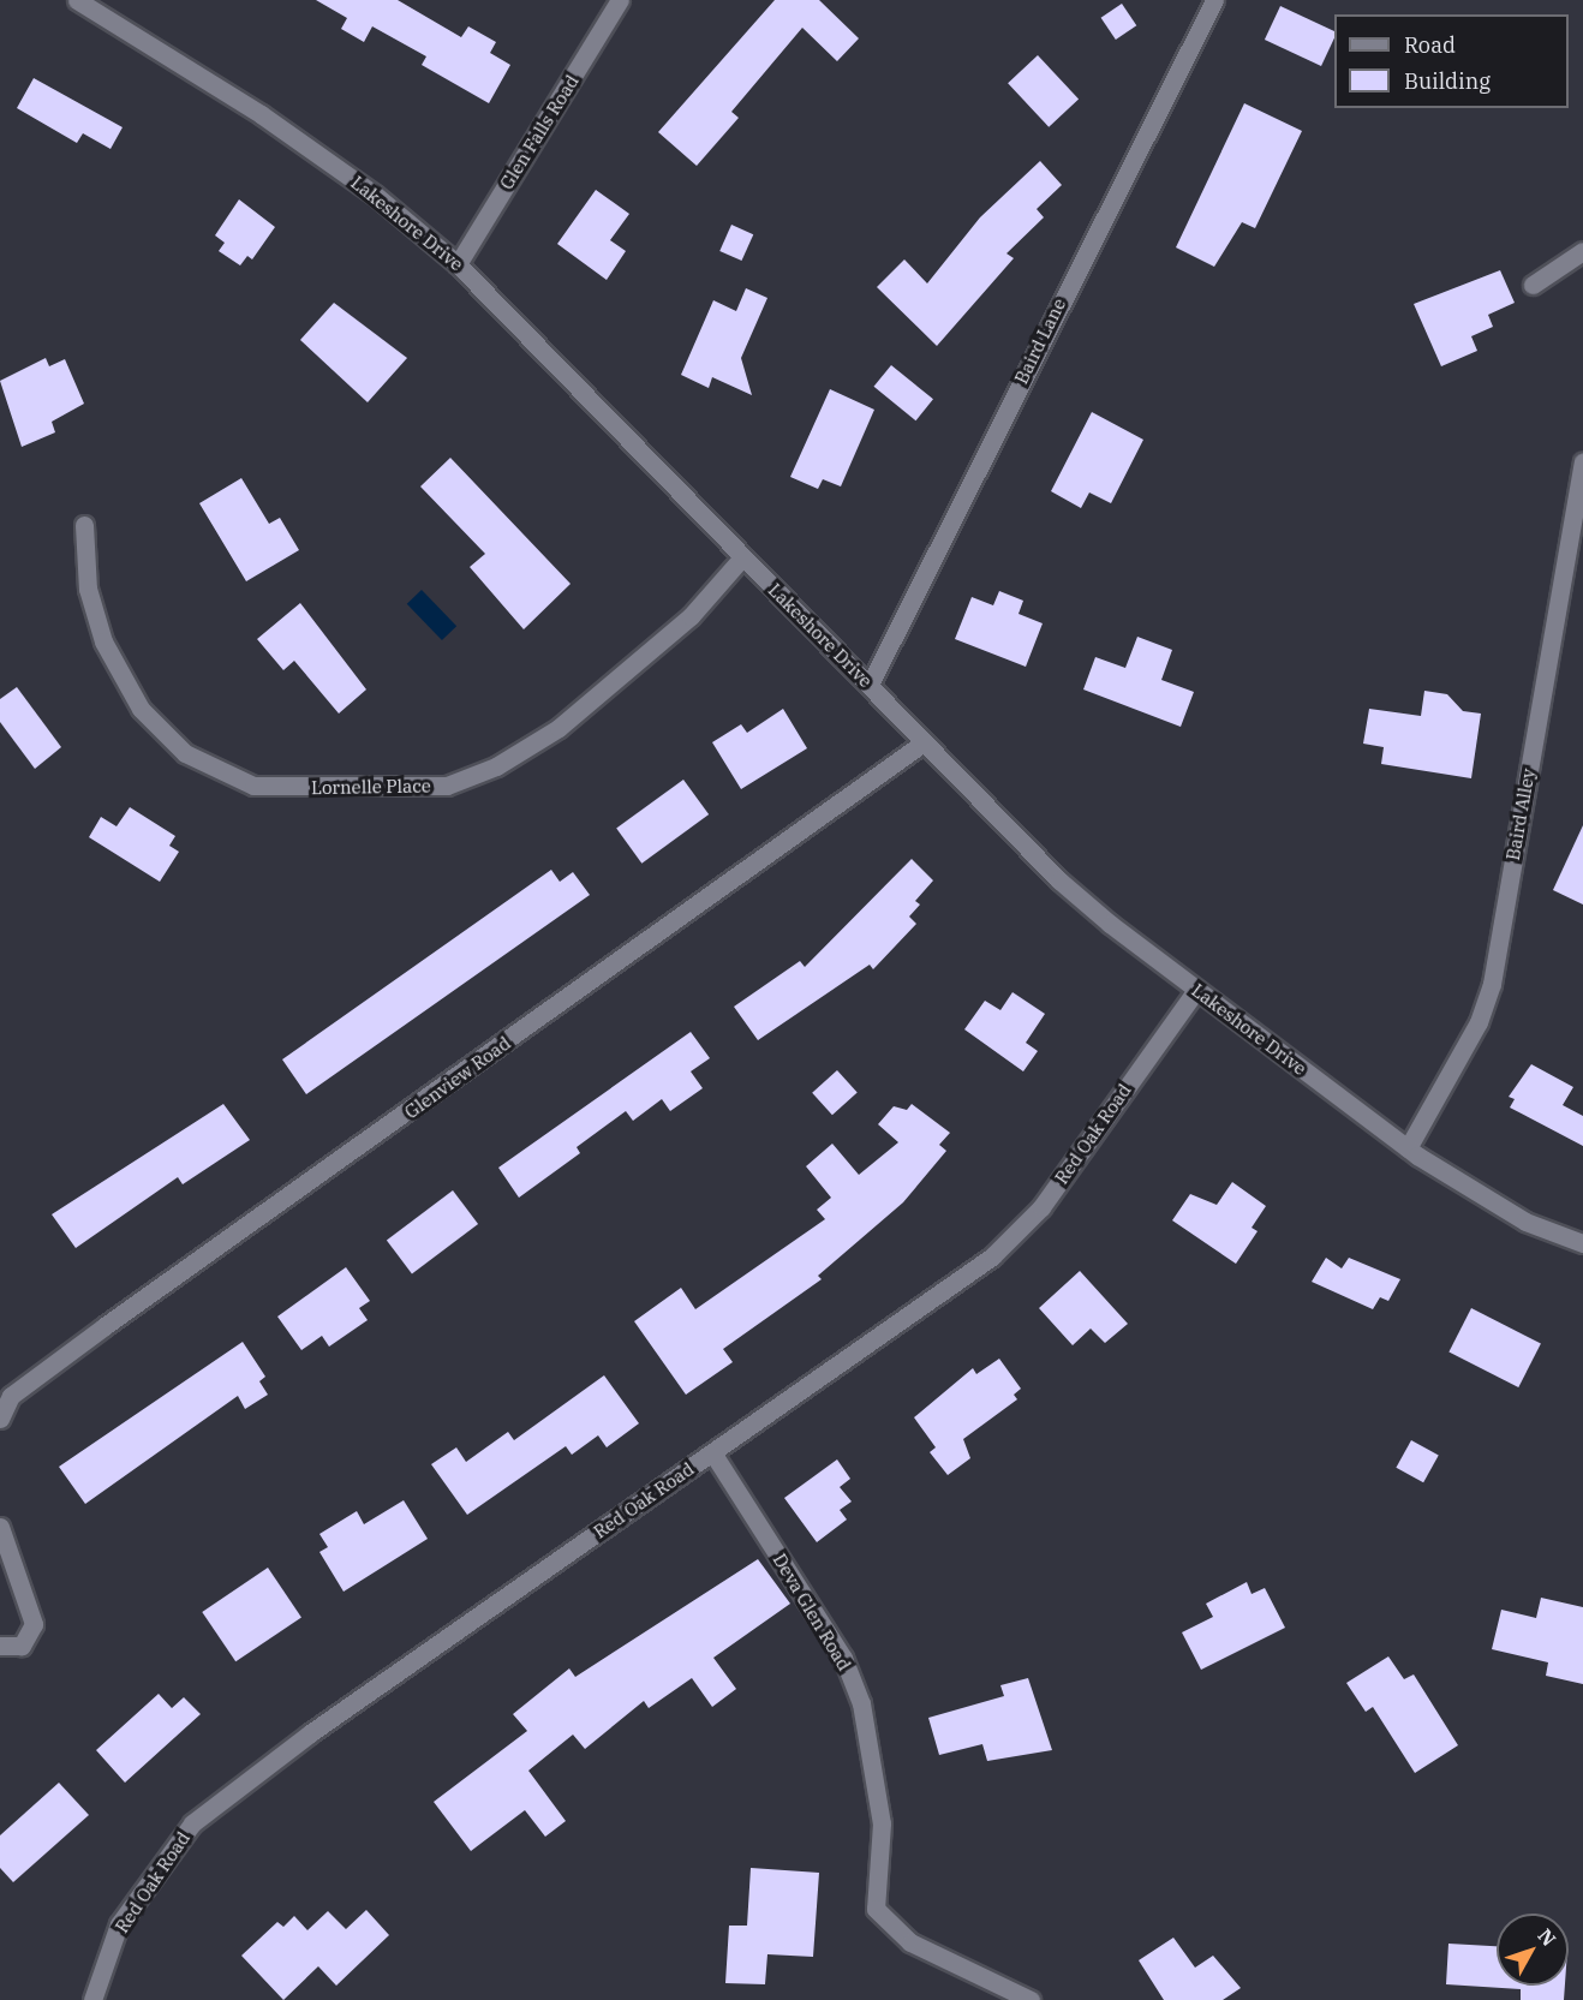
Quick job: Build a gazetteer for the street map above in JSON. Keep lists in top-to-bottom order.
{
  "streets": {
    "street": [
      "Glen Falls Road",
      "Lakeshore Drive",
      "Baird Lane",
      "Lornelle Place",
      "Baird Alley",
      "Glenview Road",
      "Red Oak Road",
      "Deva Glen Road"
    ]
  },
  "crossings": [
    ["Glen Falls Road", "Lakeshore Drive"],
    ["Lakeshore Drive", "Baird Lane"],
    ["Lakeshore Drive", "Lornelle Place"],
    ["Lakeshore Drive", "Baird Alley"],
    ["Lakeshore Drive", "Glenview Road"],
    ["Lakeshore Drive", "Red Oak Road"],
    ["Red Oak Road", "Deva Glen Road"]
  ],
  "legend": ["Road", "Building"],
  "north": "top right"
}
